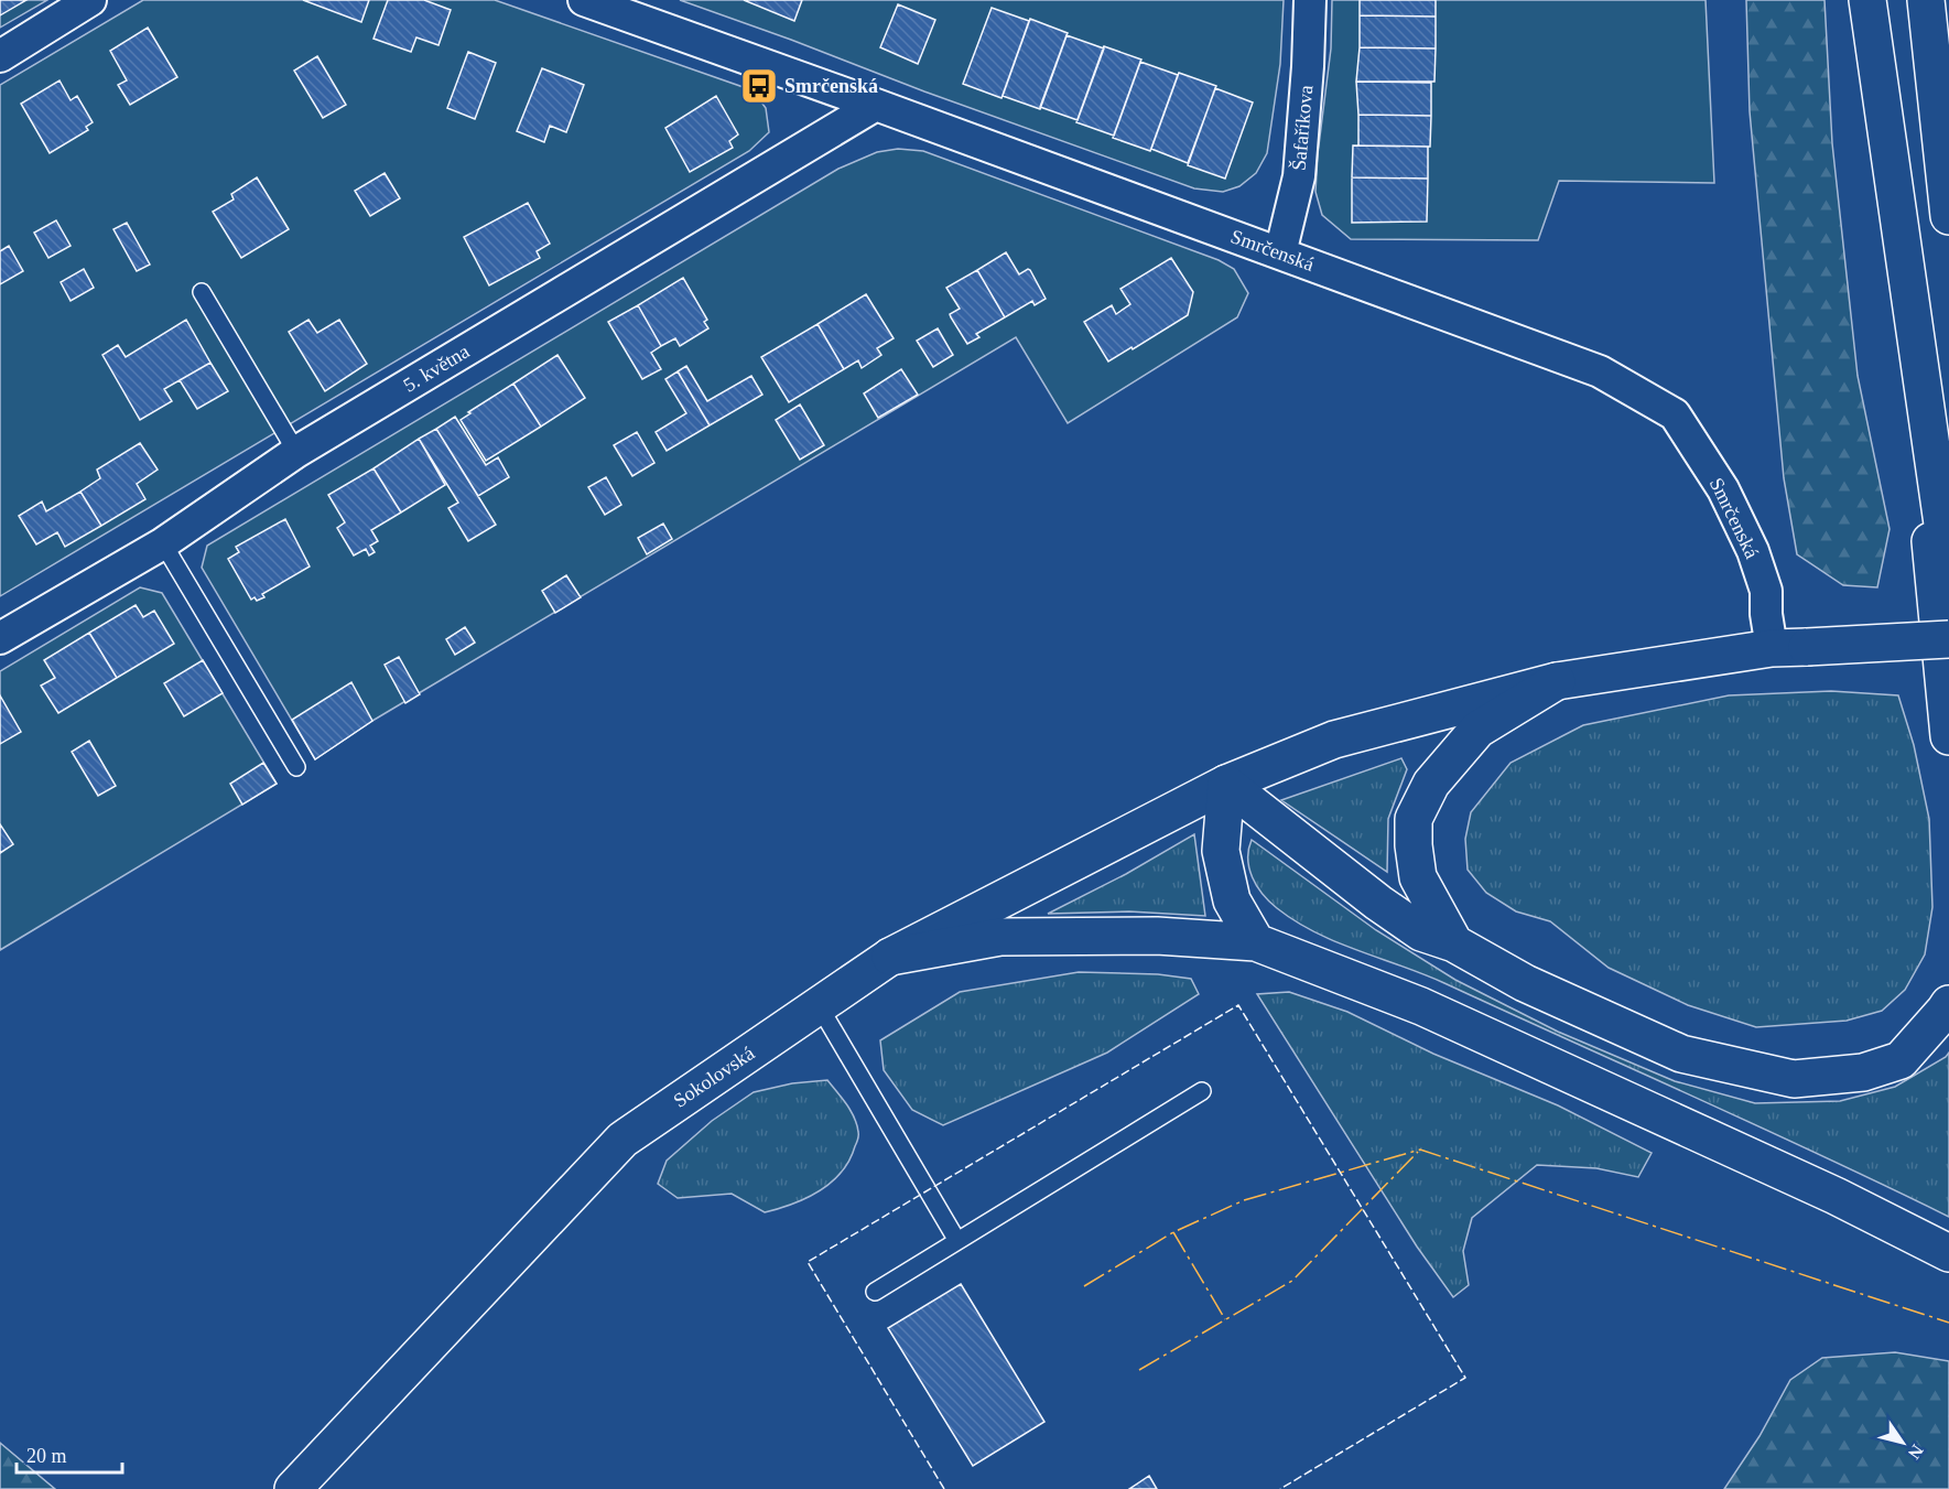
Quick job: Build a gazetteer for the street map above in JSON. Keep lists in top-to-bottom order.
{
  "streets": {
    "main road": ["Sokolovská"],
    "street": ["Šafaříkova", "Smrčenská", "5. května"]
  },
  "crossings": [
    ["Šafaříkova", "Smrčenská"],
    ["Smrčenská", "5. května"],
    ["Smrčenská", "Sokolovská"]
  ],
  "places": {
    "bus stop": ["Smrčenská"]
  },
  "scale_bar": "20 m",
  "north": "bottom right"
}
